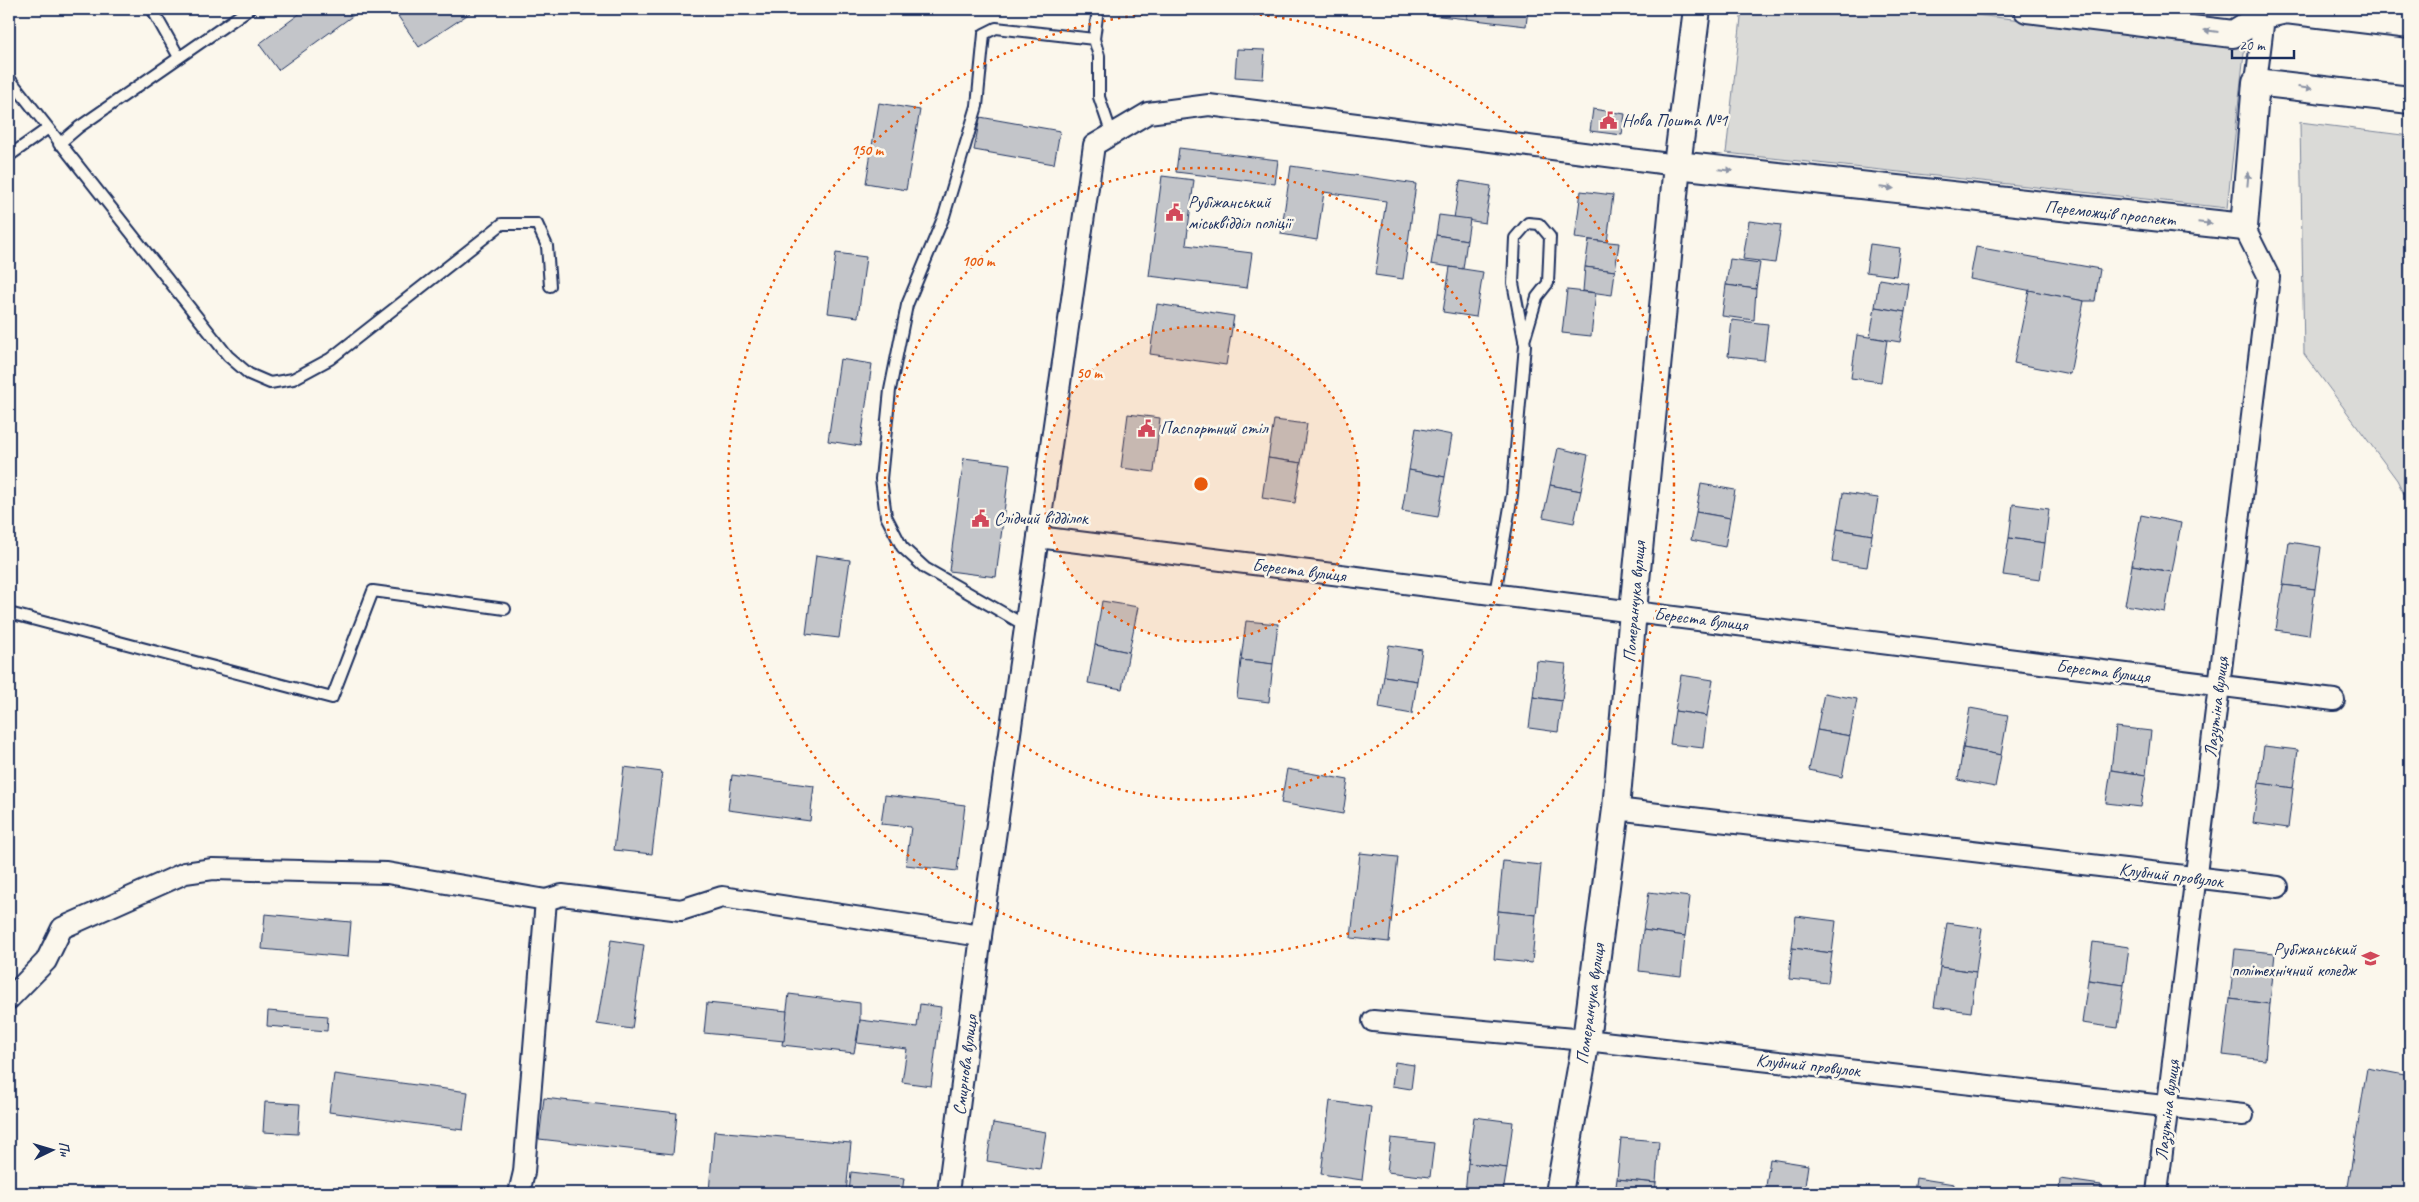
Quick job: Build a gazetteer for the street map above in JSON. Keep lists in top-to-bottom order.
{
  "streets": {
    "street": [
      "Переможців проспект",
      "Береста вулиця",
      "Померанчука вулиця",
      "Лазутіна вулиця",
      "Клубний провулок",
      "Смирнова вулиця"
    ]
  },
  "crossings": [
    ["Переможців проспект", "Померанчука вулиця"],
    ["Переможців проспект", "Лазутіна вулиця"],
    ["Береста вулиця", "Померанчука вулиця"],
    ["Береста вулиця", "Лазутіна вулиця"],
    ["Береста вулиця", "Смирнова вулиця"],
    ["Померанчука вулиця", "Клубний провулок"],
    ["Лазутіна вулиця", "Клубний провулок"]
  ],
  "places": {
    "public building": [
      "Нова Пошта №1",
      "Рубіжанський міськвідділ поліції",
      "Паспортний стіл",
      "Слідчий відділок"
    ],
    "school or university": ["Рубіжанський політехнічний коледж"]
  },
  "scale_bar": "20 m",
  "north": "right",
  "rings": ["150 m", "100 m", "50 m"]
}
